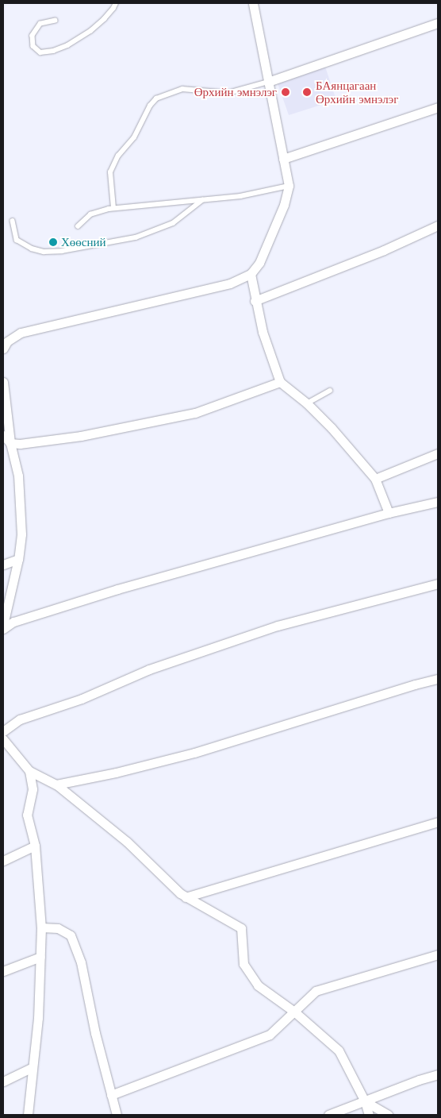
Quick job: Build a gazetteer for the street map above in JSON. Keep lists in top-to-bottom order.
{
  "places": ["Өрхийн эмнэлэг", "БАянцагаан Өрхийн эмнэлэг", "Хөөсний"]
}
